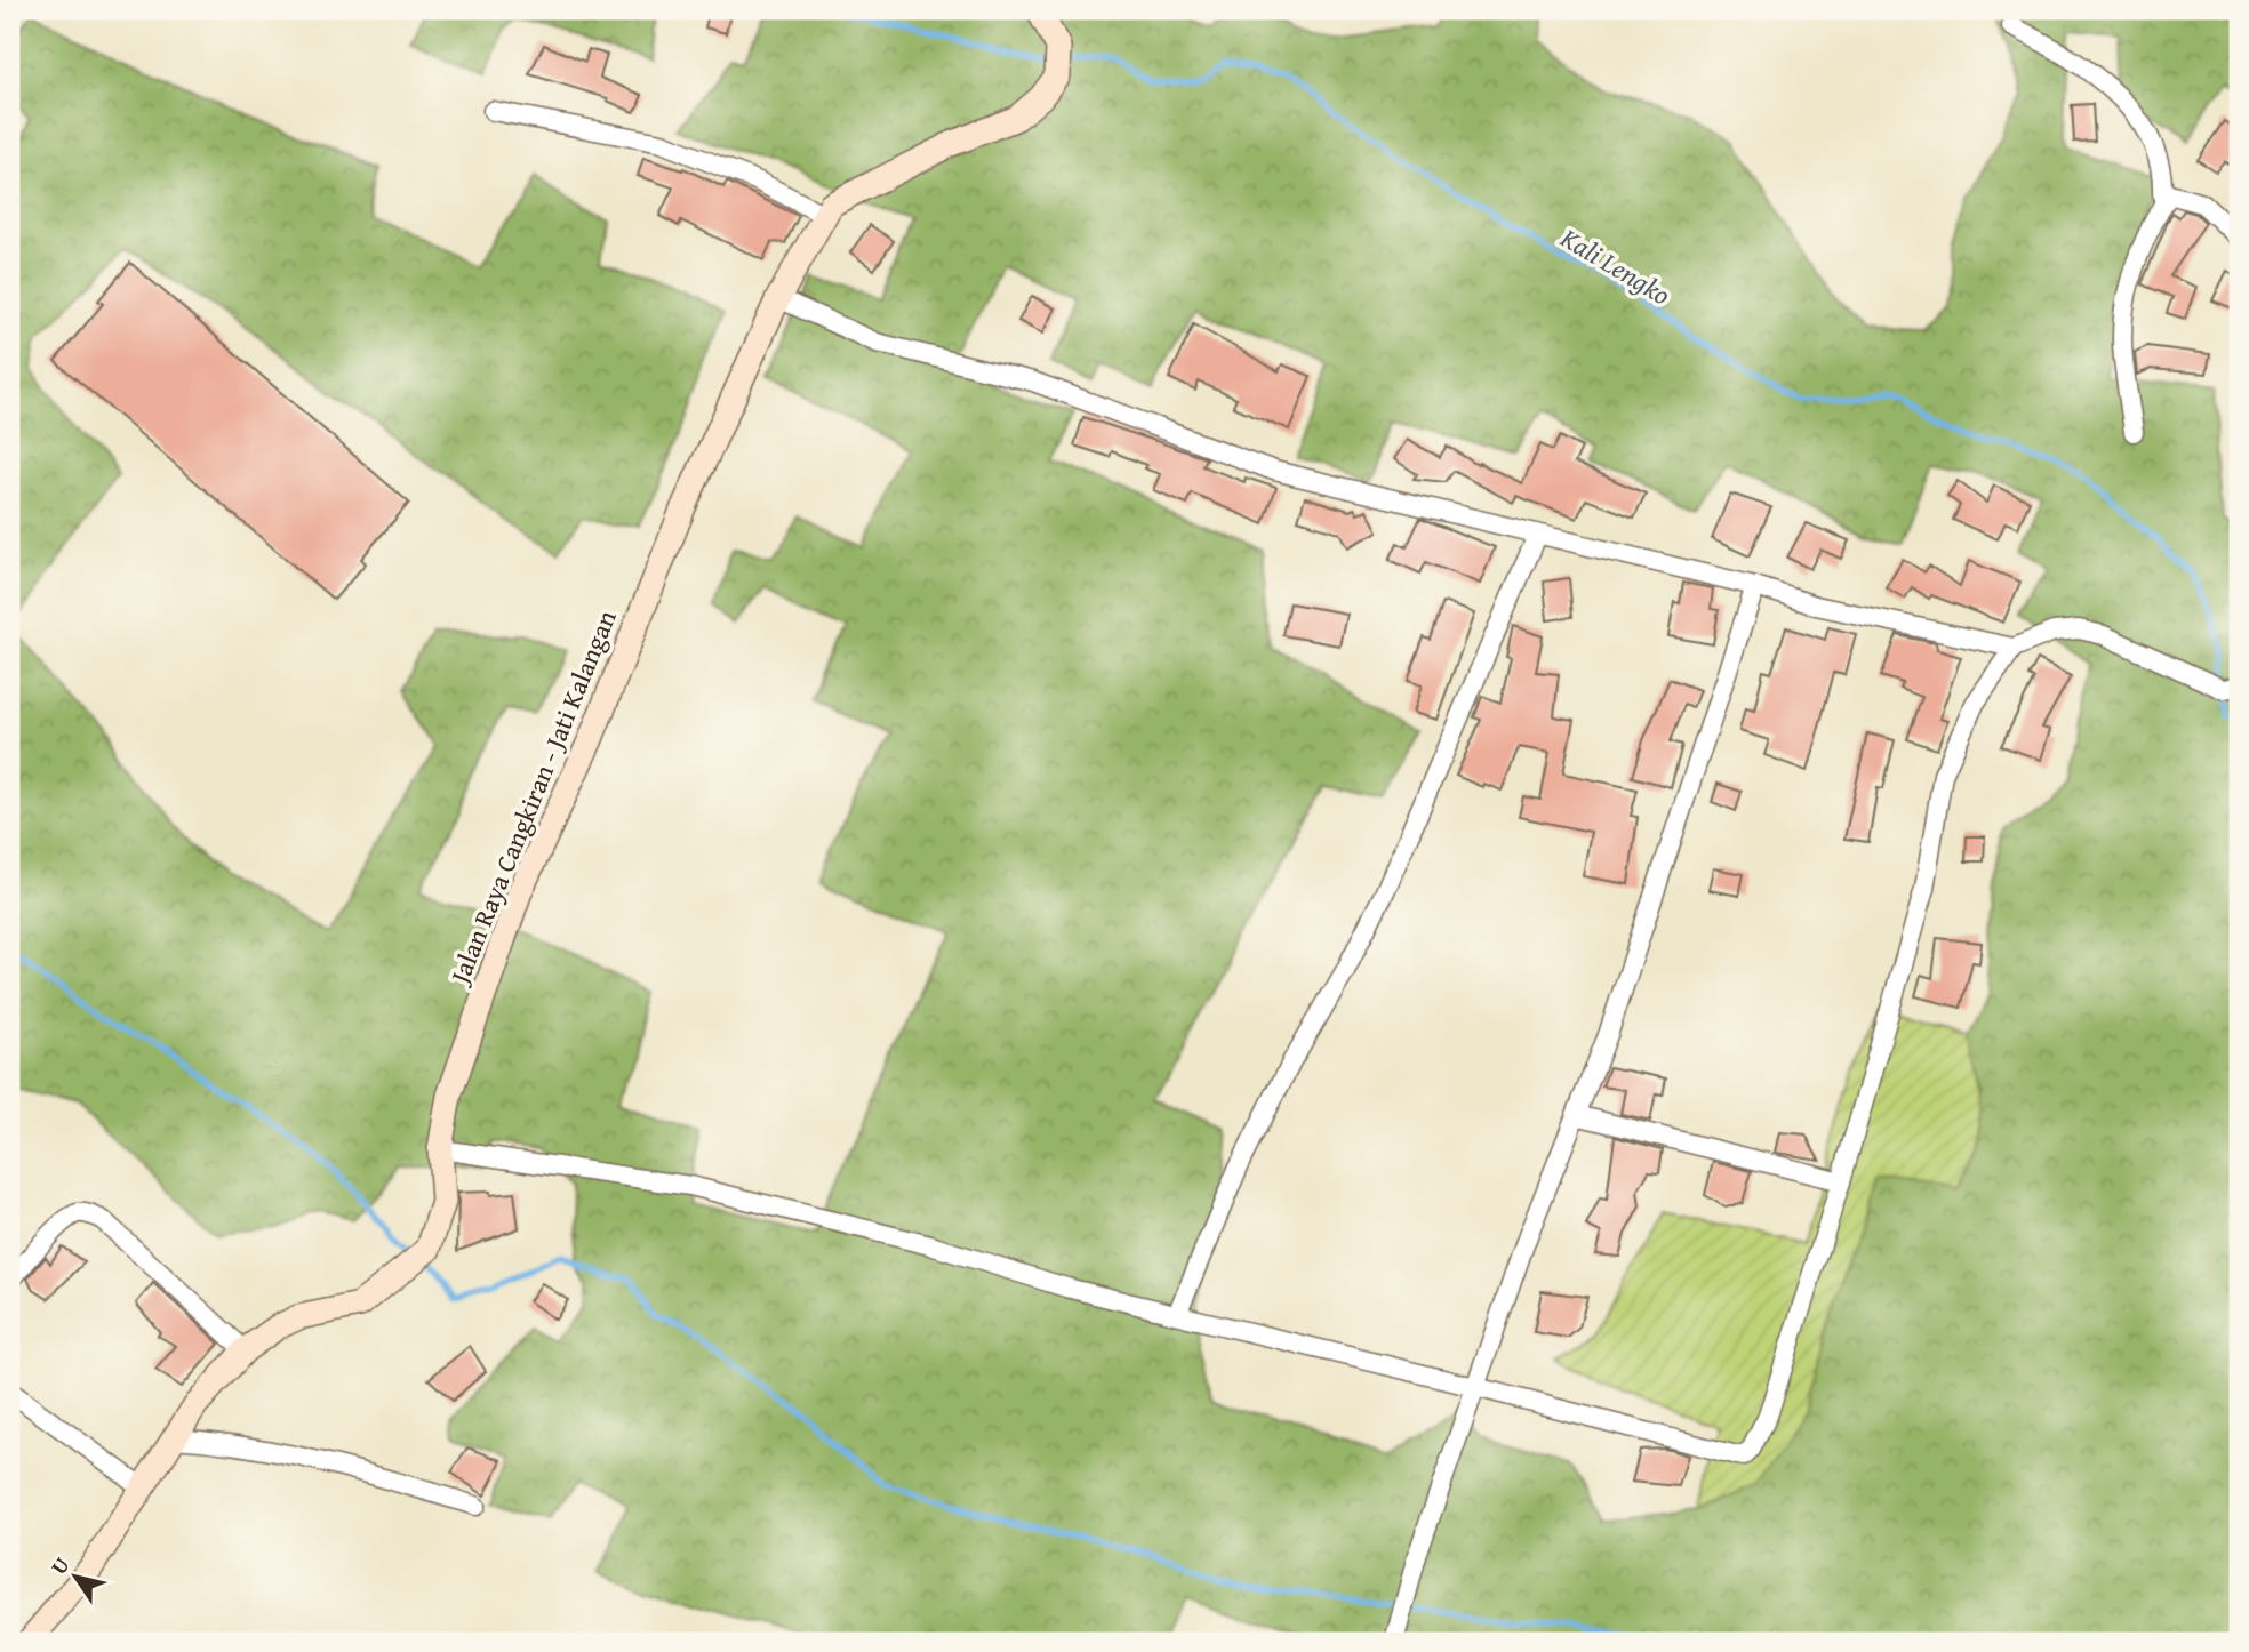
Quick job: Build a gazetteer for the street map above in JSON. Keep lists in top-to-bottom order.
{
  "streets": {
    "street": ["Jalan Raya Cangkiran - Jati Kalangan"]
  },
  "water": ["Kali Lengko"],
  "north": "top left"
}
